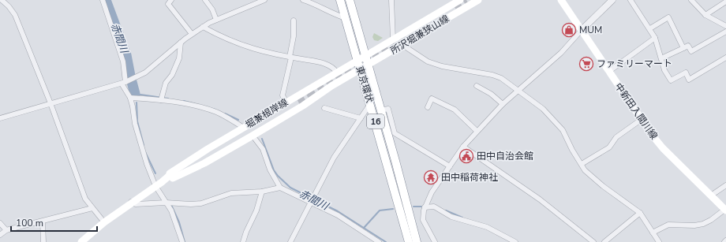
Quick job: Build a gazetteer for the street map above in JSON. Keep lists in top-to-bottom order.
{
  "streets": {
    "highway": ["東京環状", "16"],
    "main road": ["所沢堀兼狭山線", "中新田入間川線", "堀兼根岸線"]
  },
  "crossings": [
    ["所沢堀兼狭山線", "東京環状"],
    ["所沢堀兼狭山線", "堀兼根岸線"],
    ["東京環状", "堀兼根岸線"]
  ],
  "water": ["赤間川"],
  "places": {
    "shop": ["MUM"],
    "supermarket": ["ファミリーマート"],
    "public building": ["田中自治会館"],
    "temple": ["田中稲荷神社"]
  },
  "scale_bar": "100 m"
}
